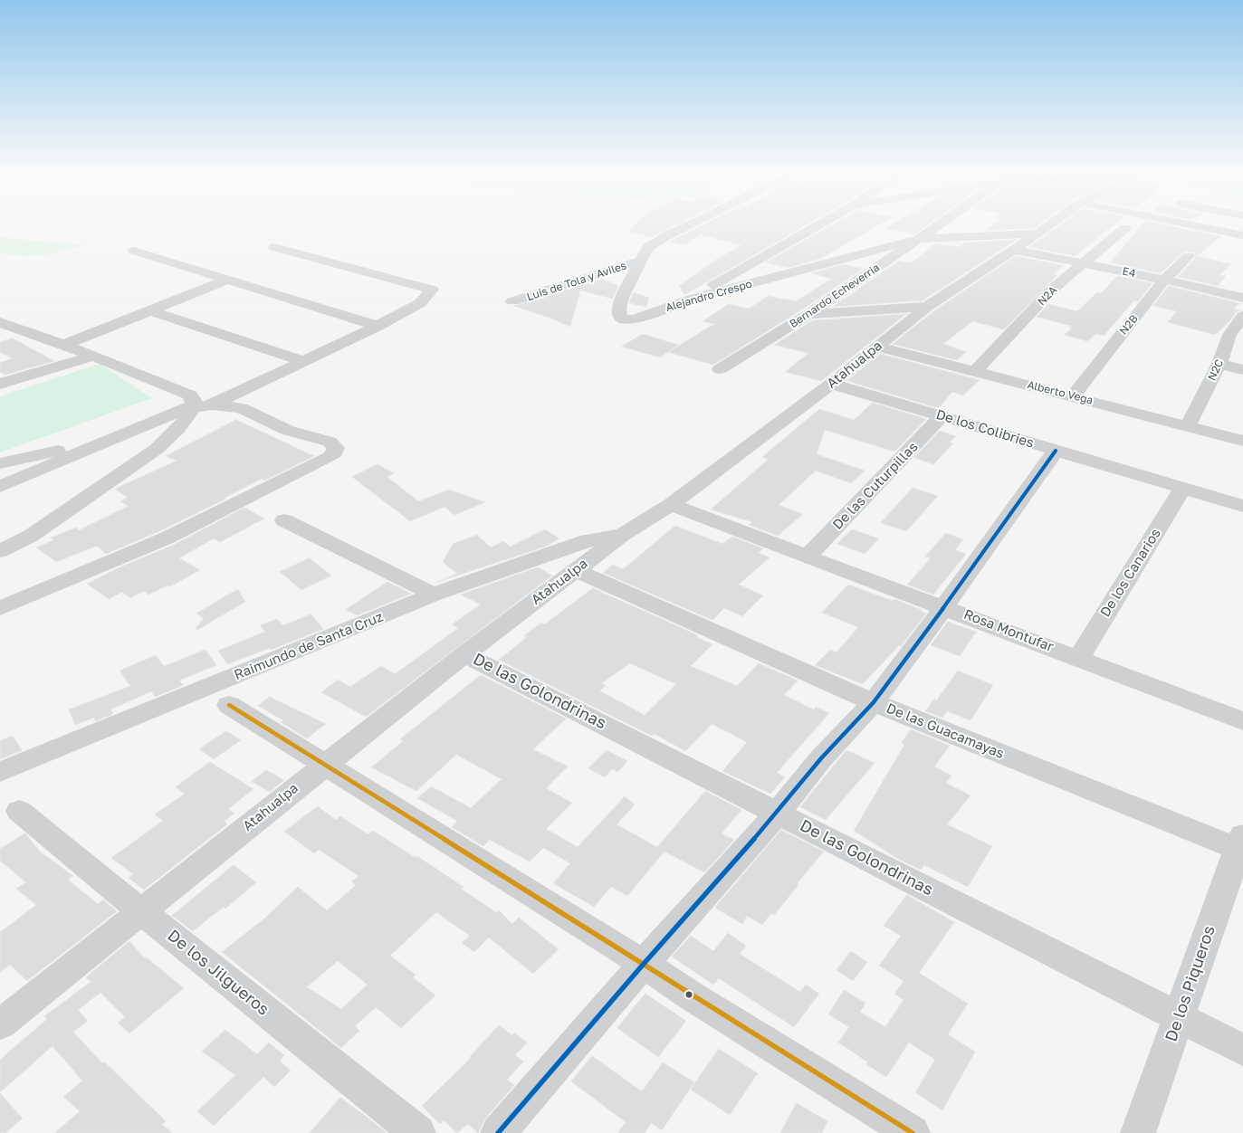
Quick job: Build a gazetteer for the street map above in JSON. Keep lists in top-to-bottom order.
{
  "streets": {
    "street": [
      "E4",
      "Luis de Tola y Aviles",
      "Alejandro Crespo",
      "Bernardo Echeverria",
      "N2A",
      "N2B",
      "Atahualpa",
      "N2C",
      "Alberto Vega",
      "De los Colibries",
      "De las Cuturpillas",
      "De los Canarios",
      "Rosa Montufar",
      "Raimundo de Santa Cruz",
      "De las Golondrinas",
      "De las Guacamayas",
      "De los Jilgueros",
      "De los Piqueros"
    ]
  },
  "crossings": [
    ["E4", "N2A"],
    ["E4", "N2B"],
    ["E4", "Atahualpa"],
    ["Luis de Tola y Aviles", "Alejandro Crespo"],
    ["Alejandro Crespo", "Bernardo Echeverria"],
    ["Alejandro Crespo", "Atahualpa"],
    ["N2A", "Alberto Vega"],
    ["N2B", "Alberto Vega"],
    ["Atahualpa", "Alberto Vega"],
    ["Atahualpa", "De los Colibries"],
    ["Atahualpa", "Rosa Montufar"],
    ["Atahualpa", "Raimundo de Santa Cruz"],
    ["Atahualpa", "De las Golondrinas"],
    ["Atahualpa", "De las Guacamayas"],
    ["Atahualpa", "De los Jilgueros"],
    ["N2C", "Alberto Vega"],
    ["De los Colibries", "De las Cuturpillas"],
    ["De los Colibries", "De los Canarios"],
    ["De las Cuturpillas", "Rosa Montufar"],
    ["De los Canarios", "Rosa Montufar"],
    ["De las Golondrinas", "De los Piqueros"],
    ["De las Guacamayas", "De los Piqueros"]
  ]
}
